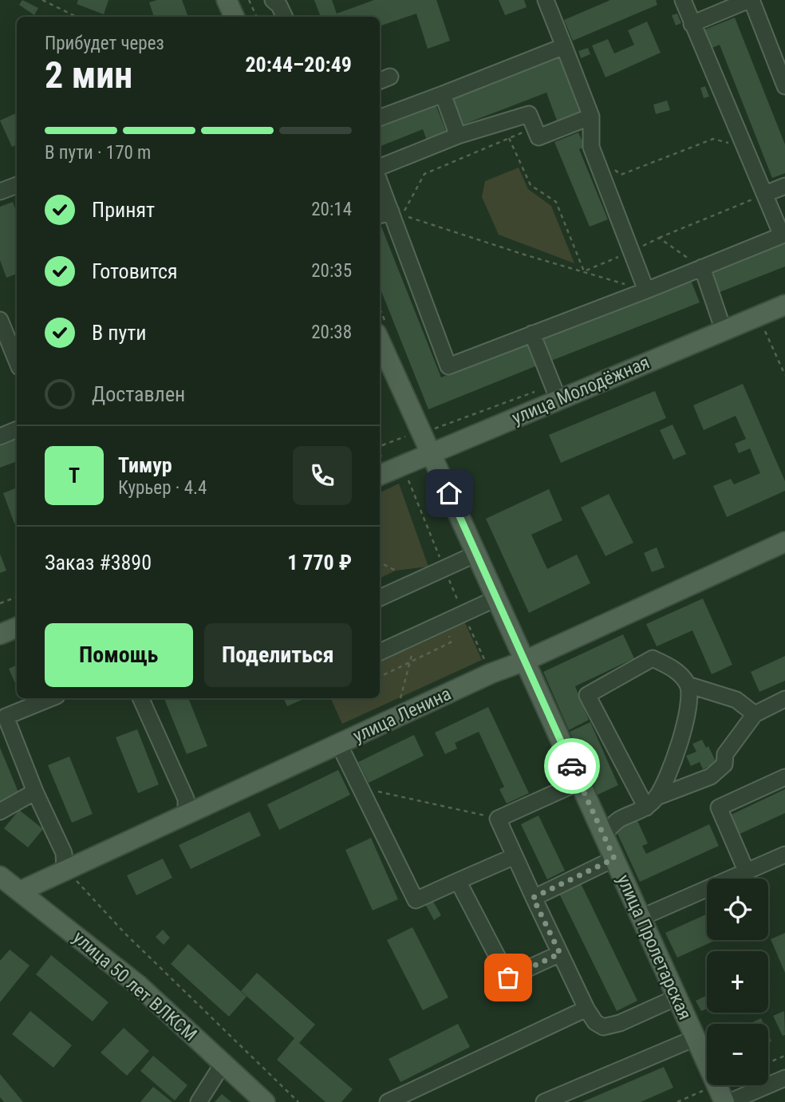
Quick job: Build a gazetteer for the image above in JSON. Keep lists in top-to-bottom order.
{
  "streets": {
    "main road": [
      "улица Молодёжная",
      "улица Ленина",
      "улица Пролетарская",
      "улица 50 лет ВЛКСМ"
    ]
  },
  "crossings": [
    ["улица Молодёжная", "улица Пролетарская"],
    ["улица Ленина", "улица Пролетарская"],
    ["улица Ленина", "улица 50 лет ВЛКСМ"]
  ],
  "page": {
    "heading": ["2 мин", "Прибудет через", "20:44–20:49"],
    "panel": [
      "Тимур",
      "Курьер · 4.4",
      "Заказ #3890",
      "1 770 ₽"
    ],
    "bar": "В пути · 170 m",
    "list": [
      ["Принят", "20:14"],
      ["Готовится", "20:35"],
      ["В пути", "20:38"],
      "Доставлен"
    ],
    "round": "Т",
    "buttons": ["Помощь", "Поделиться"],
    "map_buttons": ["+", "−"]
  }
}
